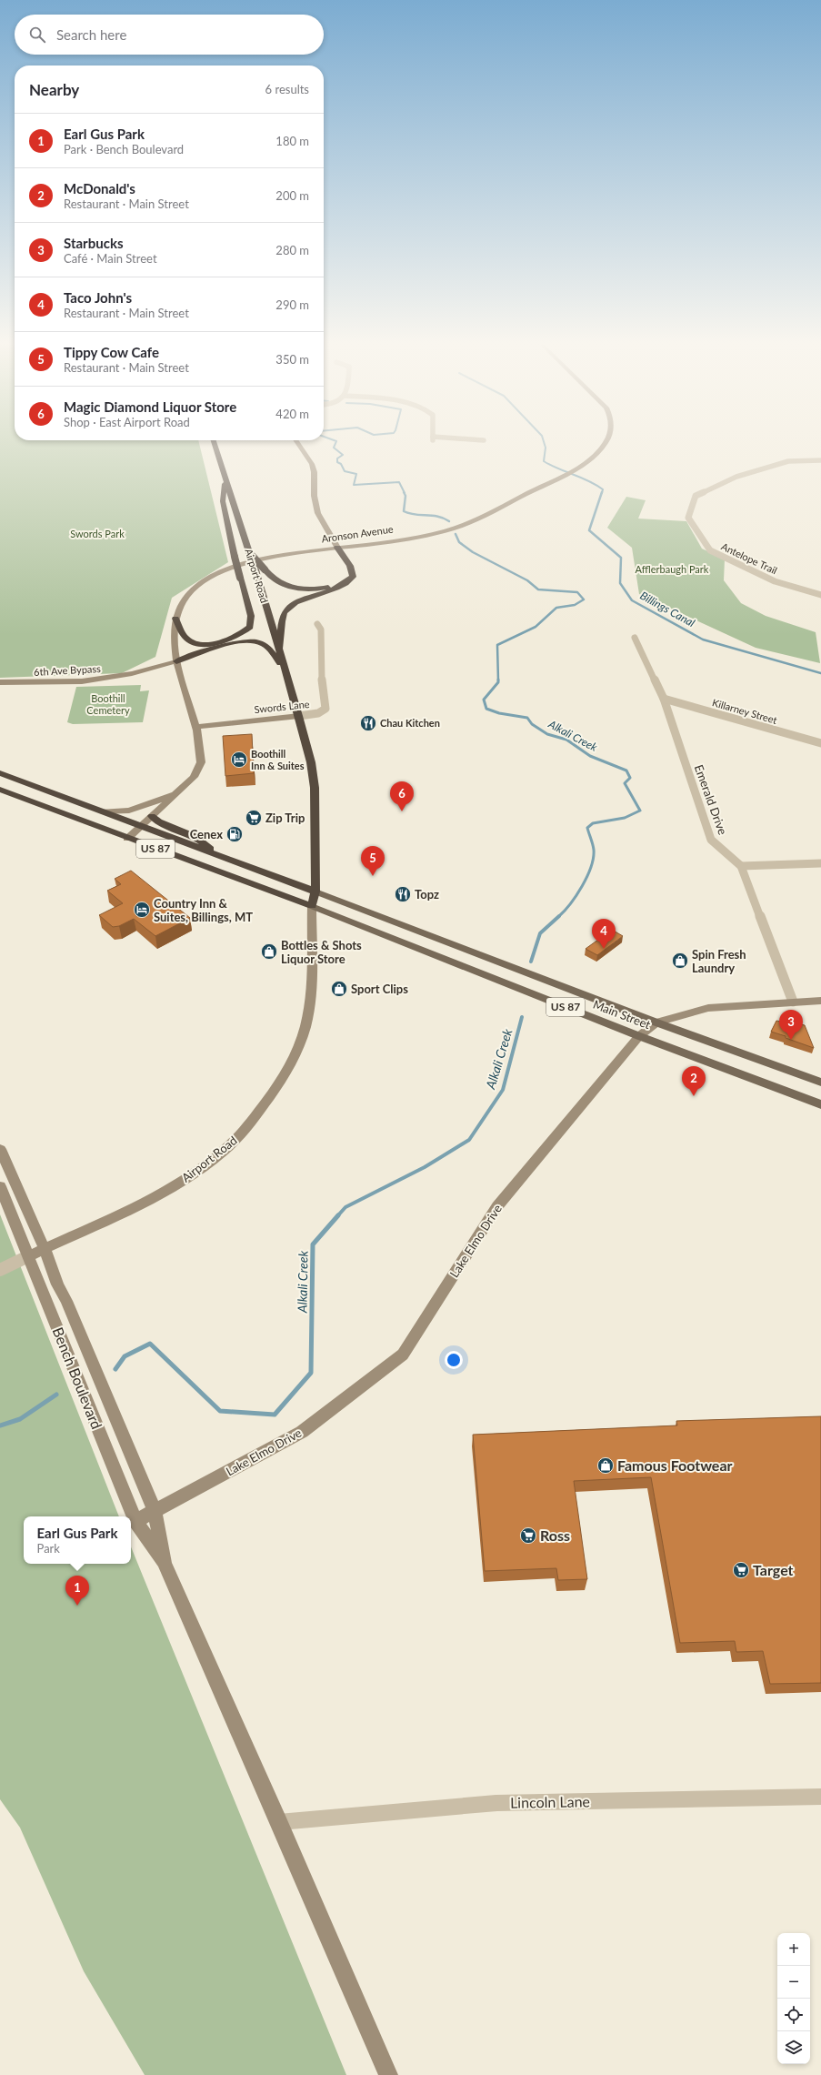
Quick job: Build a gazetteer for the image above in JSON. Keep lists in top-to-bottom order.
{
  "streets": {
    "highway": ["Airport Road", "US 87"],
    "main road": [
      "Aronson Avenue",
      "6th Ave Bypass",
      "Swords Lane",
      "Main Street",
      "Lake Elmo Drive",
      "Bench Boulevard"
    ],
    "street": [
      "Antelope Trail",
      "Killarney Street",
      "Emerald Drive",
      "Lincoln Lane"
    ]
  },
  "crossings": [
    ["Aronson Avenue", "6th Ave Bypass"],
    ["Aronson Avenue", "Swords Lane"],
    ["Aronson Avenue", "US 87"],
    ["Airport Road", "Swords Lane"],
    ["Airport Road", "US 87"],
    ["Airport Road", "Main Street"],
    ["Airport Road", "Bench Boulevard"],
    ["Killarney Street", "Emerald Drive"],
    ["Emerald Drive", "Lake Elmo Drive"],
    ["US 87", "Main Street"],
    ["Main Street", "Lake Elmo Drive"],
    ["Lake Elmo Drive", "Bench Boulevard"]
  ],
  "water": ["Billings Canal", "Alkali Creek"],
  "parks": ["Swords Park", "Afflerbaugh Park", "Boothill Cemetery"],
  "places": {
    "restaurant": ["Chau Kitchen", "Topz"],
    "hotel": ["Boothill Inn & Suites", "Country Inn & Suites, Billings, MT"],
    "supermarket": ["Zip Trip", "Ross", "Target"],
    "fuel station": ["Cenex"],
    "shop": [
      "Bottles & Shots Liquor Store",
      "Spin Fresh Laundry",
      "Sport Clips",
      "Famous Footwear"
    ]
  },
  "page": {
    "search": "Search here",
    "heading": ["Nearby", "6 results"],
    "list": [
      {
        "mark": "1",
        "name": "Earl Gus Park",
        "note": "Park · Bench Boulevard",
        "value": "180 m"
      },
      {
        "mark": "2",
        "name": "McDonald's",
        "note": "Restaurant · Main Street",
        "value": "200 m"
      },
      {
        "mark": "3",
        "name": "Starbucks",
        "note": "Café · Main Street",
        "value": "280 m"
      },
      {
        "mark": "4",
        "name": "Taco John's",
        "note": "Restaurant · Main Street",
        "value": "290 m"
      },
      {
        "mark": "5",
        "name": "Tippy Cow Cafe",
        "note": "Restaurant · Main Street",
        "value": "350 m"
      },
      {
        "mark": "6",
        "name": "Magic Diamond Liquor Store",
        "note": "Shop · East Airport Road",
        "value": "420 m"
      }
    ],
    "pins": [
      "6",
      "5",
      "4",
      "3",
      "2",
      "1"
    ],
    "popup": ["Earl Gus Park", "Park"],
    "map_buttons": ["+", "−"]
  }
}
